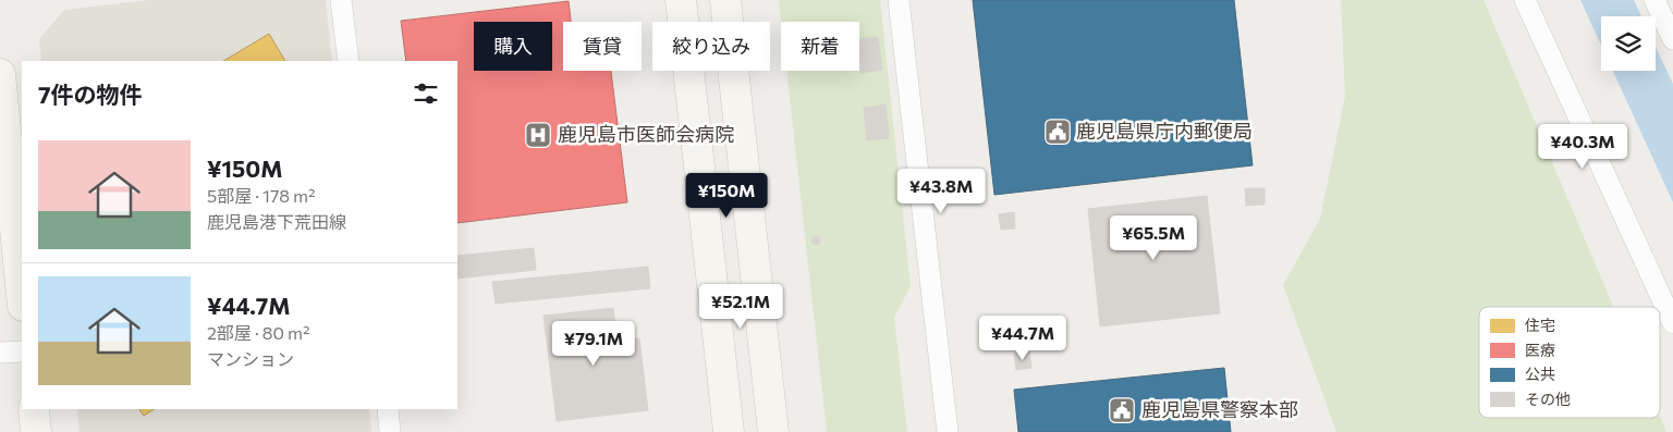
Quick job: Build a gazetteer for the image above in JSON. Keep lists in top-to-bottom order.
{
  "places": {
    "public building": ["鹿児島県庁内郵便局", "鹿児島県警察本部"],
    "hospital": ["鹿児島市医師会病院"]
  },
  "legend": [
    "住宅",
    "医療",
    "公共",
    "その他"
  ],
  "page": {
    "chip": [
      "購入",
      "賃貸",
      "絞り込み",
      "新着"
    ],
    "heading": "7件の物件",
    "price": [
      "¥40.3M",
      "¥43.8M",
      "¥150M",
      "¥65.5M",
      "¥52.1M",
      "¥44.7M",
      "¥79.1M"
    ],
    "list": [
      {
        "name": "¥150M",
        "note": "5部屋 · 178 m² · 鹿児島港下荒田線"
      },
      {
        "name": "¥44.7M",
        "note": "2部屋 · 80 m² · マンション"
      }
    ]
  }
}
